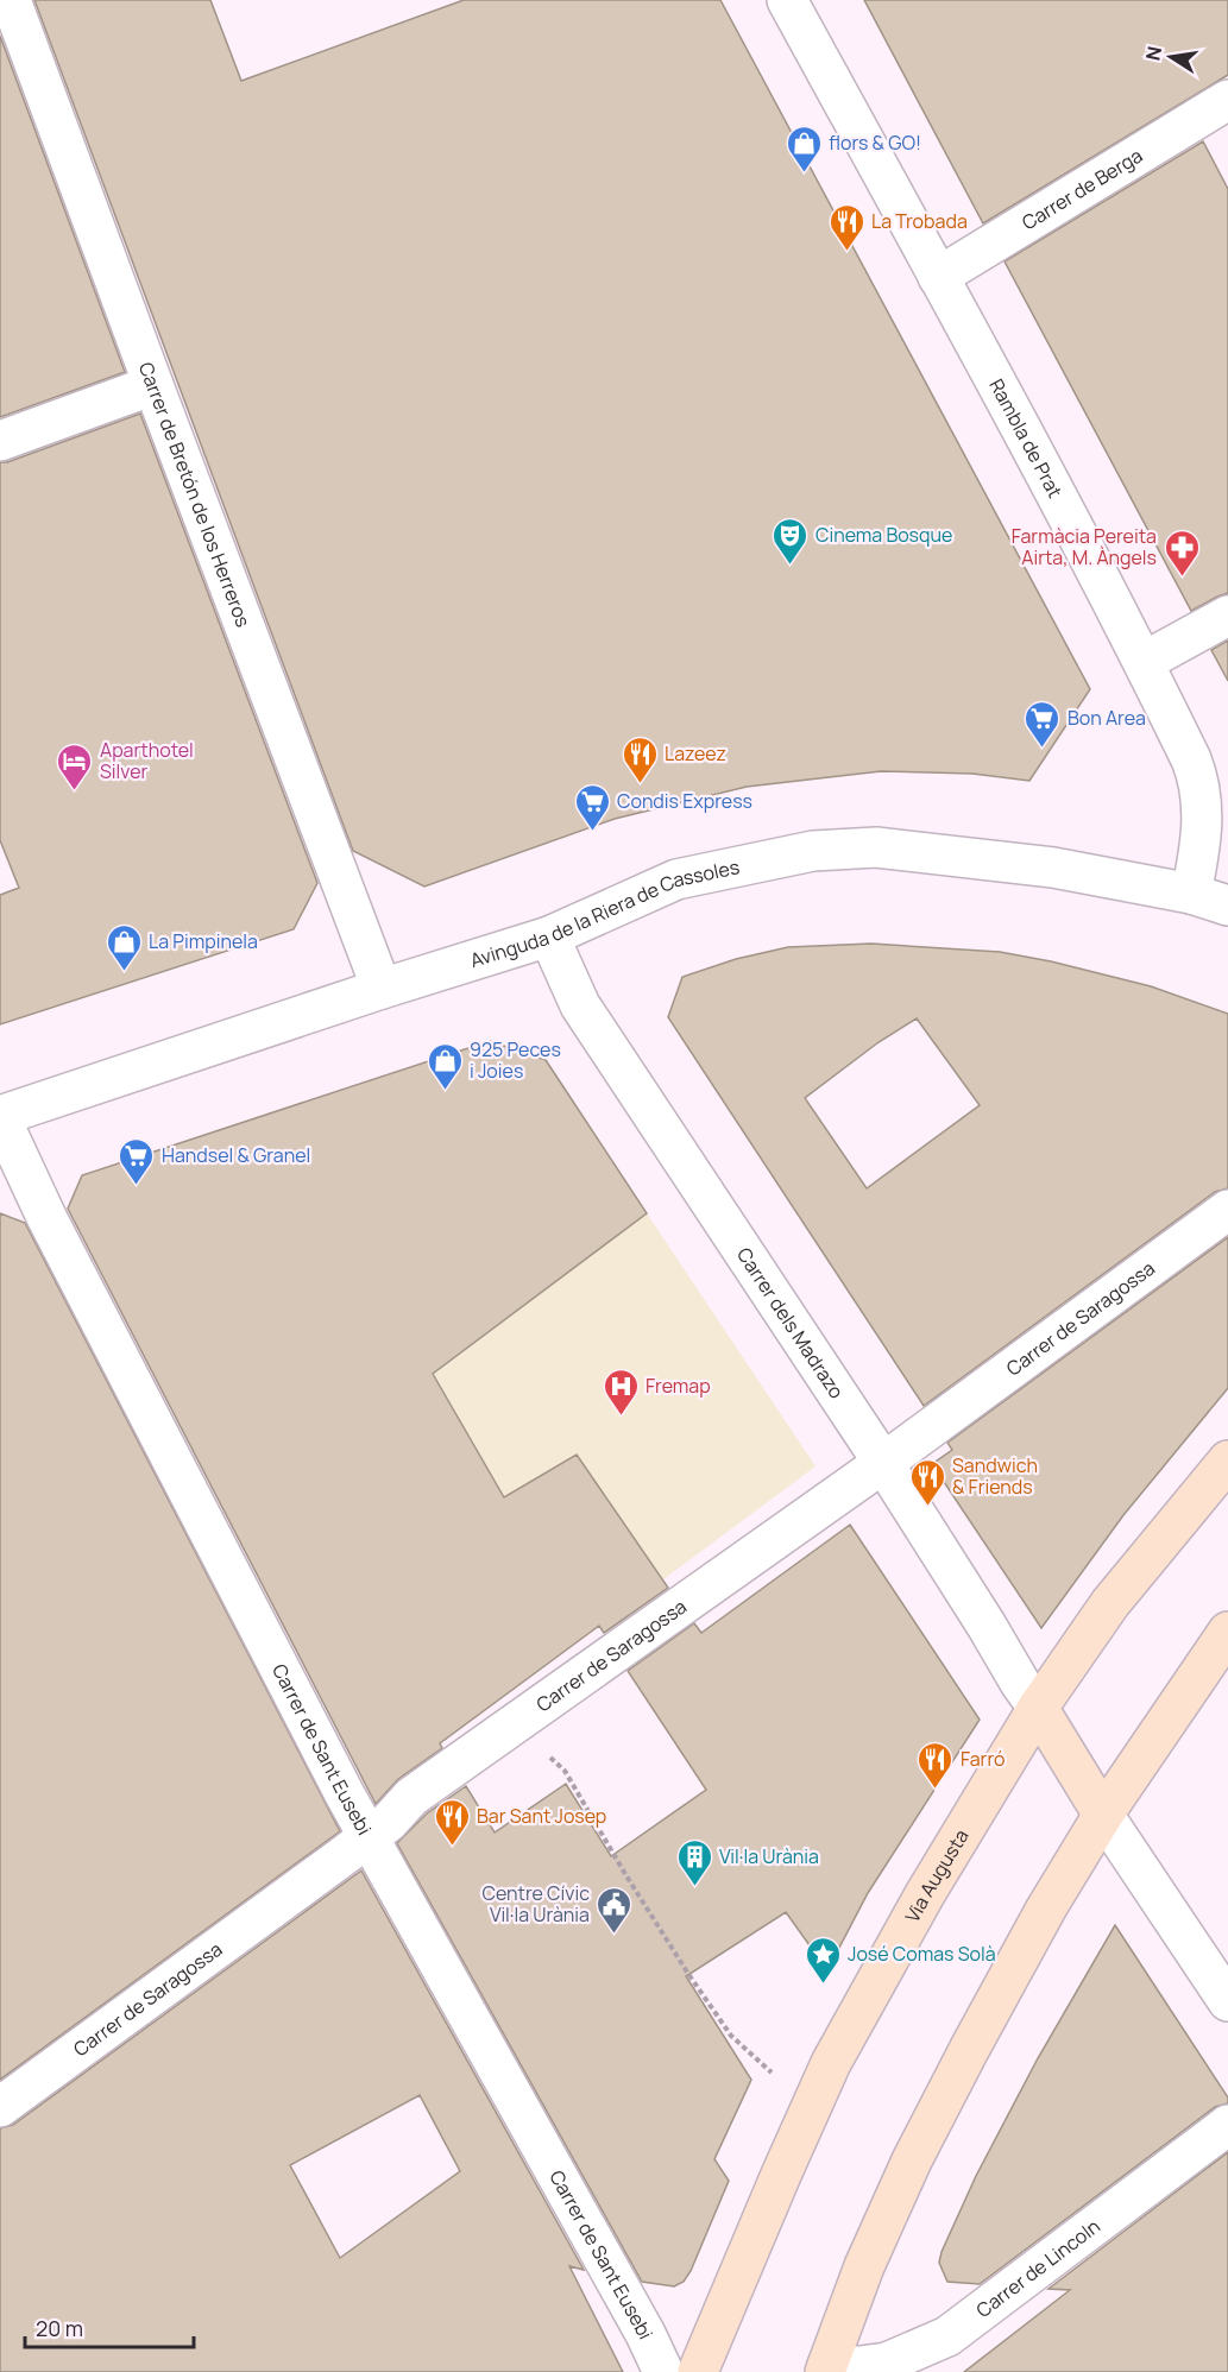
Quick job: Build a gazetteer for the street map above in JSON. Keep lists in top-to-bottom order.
{
  "streets": {
    "main road": ["Via Augusta"],
    "street": [
      "Carrer de Berga",
      "Rambla de Prat",
      "Carrer de Bretón de los Herreros",
      "Avinguda de la Riera de Cassoles",
      "Carrer de Saragossa",
      "Carrer dels Madrazo",
      "Carrer de Sant Eusebi",
      "Carrer de Lincoln"
    ]
  },
  "crossings": [
    ["Carrer de Berga", "Rambla de Prat"],
    ["Rambla de Prat", "Avinguda de la Riera de Cassoles"],
    ["Carrer de Bretón de los Herreros", "Avinguda de la Riera de Cassoles"],
    ["Avinguda de la Riera de Cassoles", "Carrer dels Madrazo"],
    ["Avinguda de la Riera de Cassoles", "Carrer de Sant Eusebi"],
    ["Carrer de Saragossa", "Carrer dels Madrazo"],
    ["Carrer de Saragossa", "Carrer de Sant Eusebi"],
    ["Carrer dels Madrazo", "Via Augusta"]
  ],
  "places": {
    "shop": ["flors & GO!", "La Pimpinela", "925 Peces i Joies"],
    "restaurant": [
      "La Trobada",
      "Lazeez",
      "Sandwich & Friends",
      "Farró",
      "Bar Sant Josep"
    ],
    "theatre": ["Cinema Bosque"],
    "pharmacy": ["Farmàcia Pereita Airta, M. Àngels"],
    "supermarket": ["Bon Area", "Condis Express", "Handsel & Granel"],
    "hotel": ["Aparthotel Silver"],
    "hospital": ["Fremap"],
    "building": ["Vil·la Urània"],
    "public building": ["Centre Cívic Vil·la Urània"],
    "place": ["José Comas Solà"]
  },
  "scale_bar": "20 m",
  "north": "left"
}
